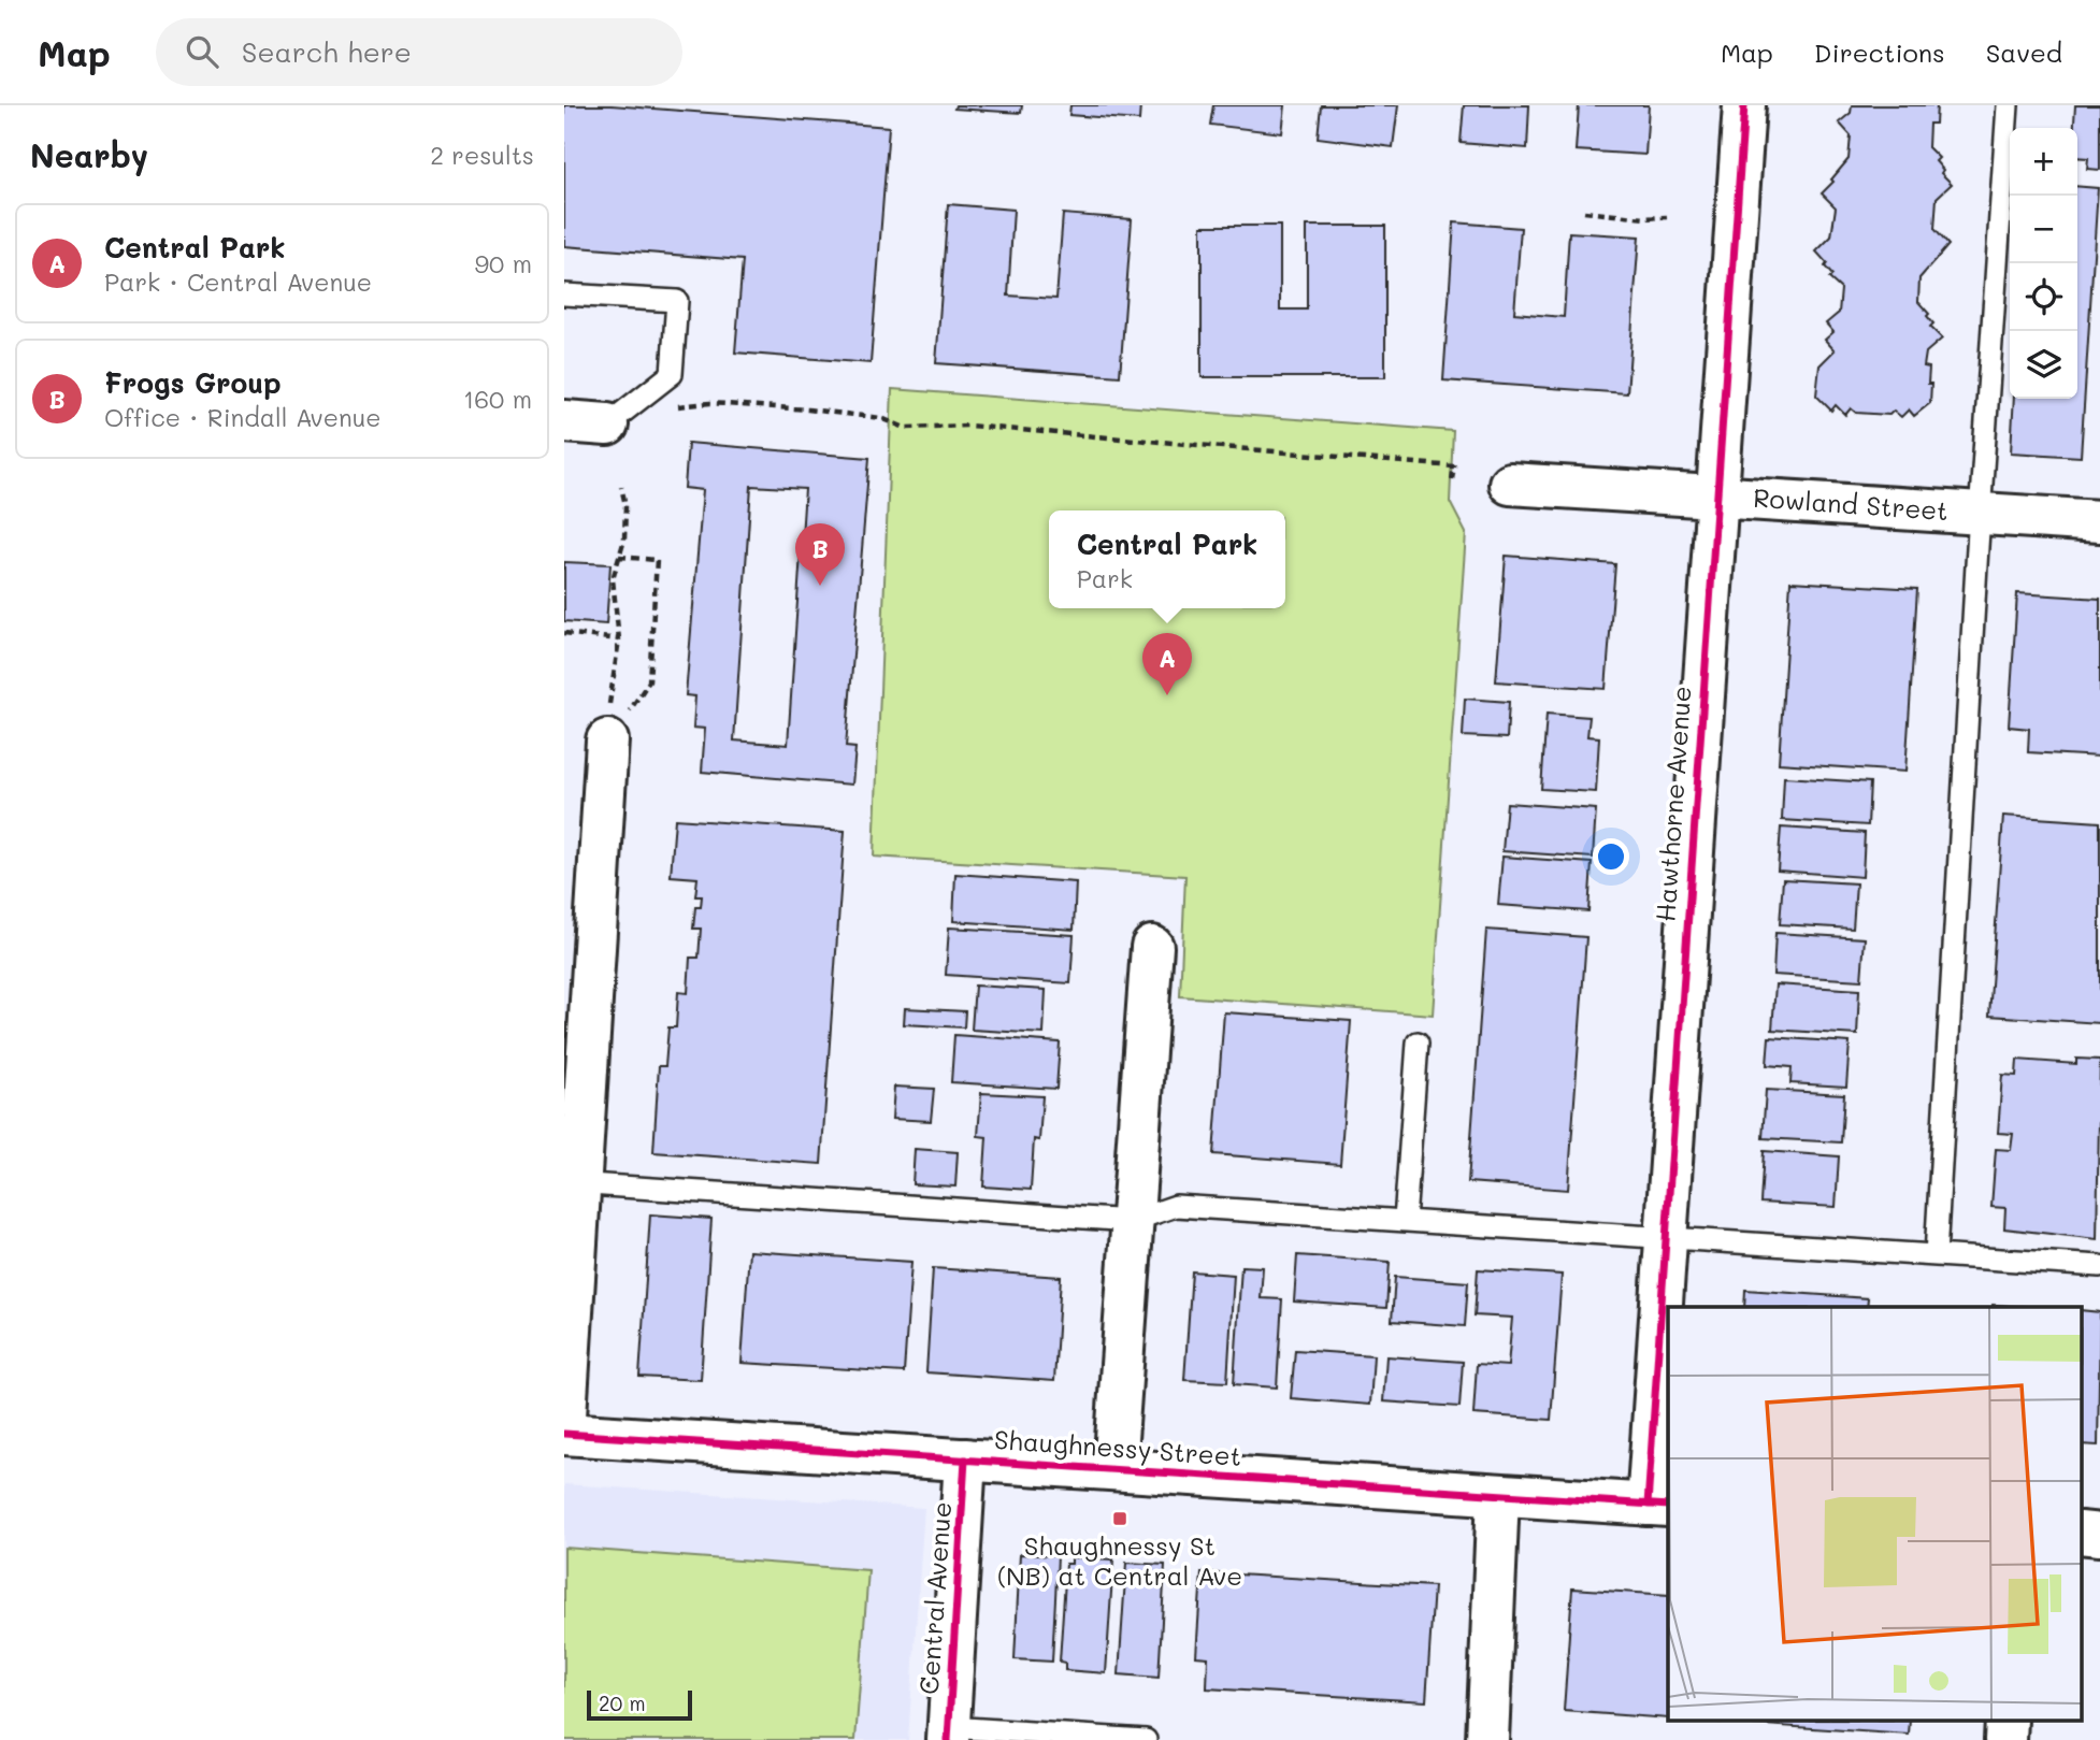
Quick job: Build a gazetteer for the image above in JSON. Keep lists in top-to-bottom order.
{
  "streets": {
    "street": [
      "Rowland Street",
      "Hawthorne Avenue",
      "Shaughnessy Street",
      "Central Avenue"
    ]
  },
  "crossings": [
    ["Rowland Street", "Hawthorne Avenue"],
    ["Hawthorne Avenue", "Shaughnessy Street"],
    ["Shaughnessy Street", "Central Avenue"]
  ],
  "places": {
    "transit": ["Shaughnessy St (NB) at Central Ave"]
  },
  "scale_bar": "20 m",
  "page": {
    "header": "Map",
    "search": "Search here",
    "nav": ["Map", "Directions", "Saved"],
    "heading": ["Nearby", "2 results"],
    "map_buttons": ["+", "−"],
    "list": [
      {
        "mark": "A",
        "name": "Central Park",
        "note": "Park · Central Avenue",
        "value": "90 m"
      },
      {
        "mark": "B",
        "name": "Frogs Group",
        "note": "Office · Rindall Avenue",
        "value": "160 m"
      }
    ],
    "popup": ["Central Park", "Park"],
    "pins": ["B", "A"],
    "scale": "20 m"
  }
}
